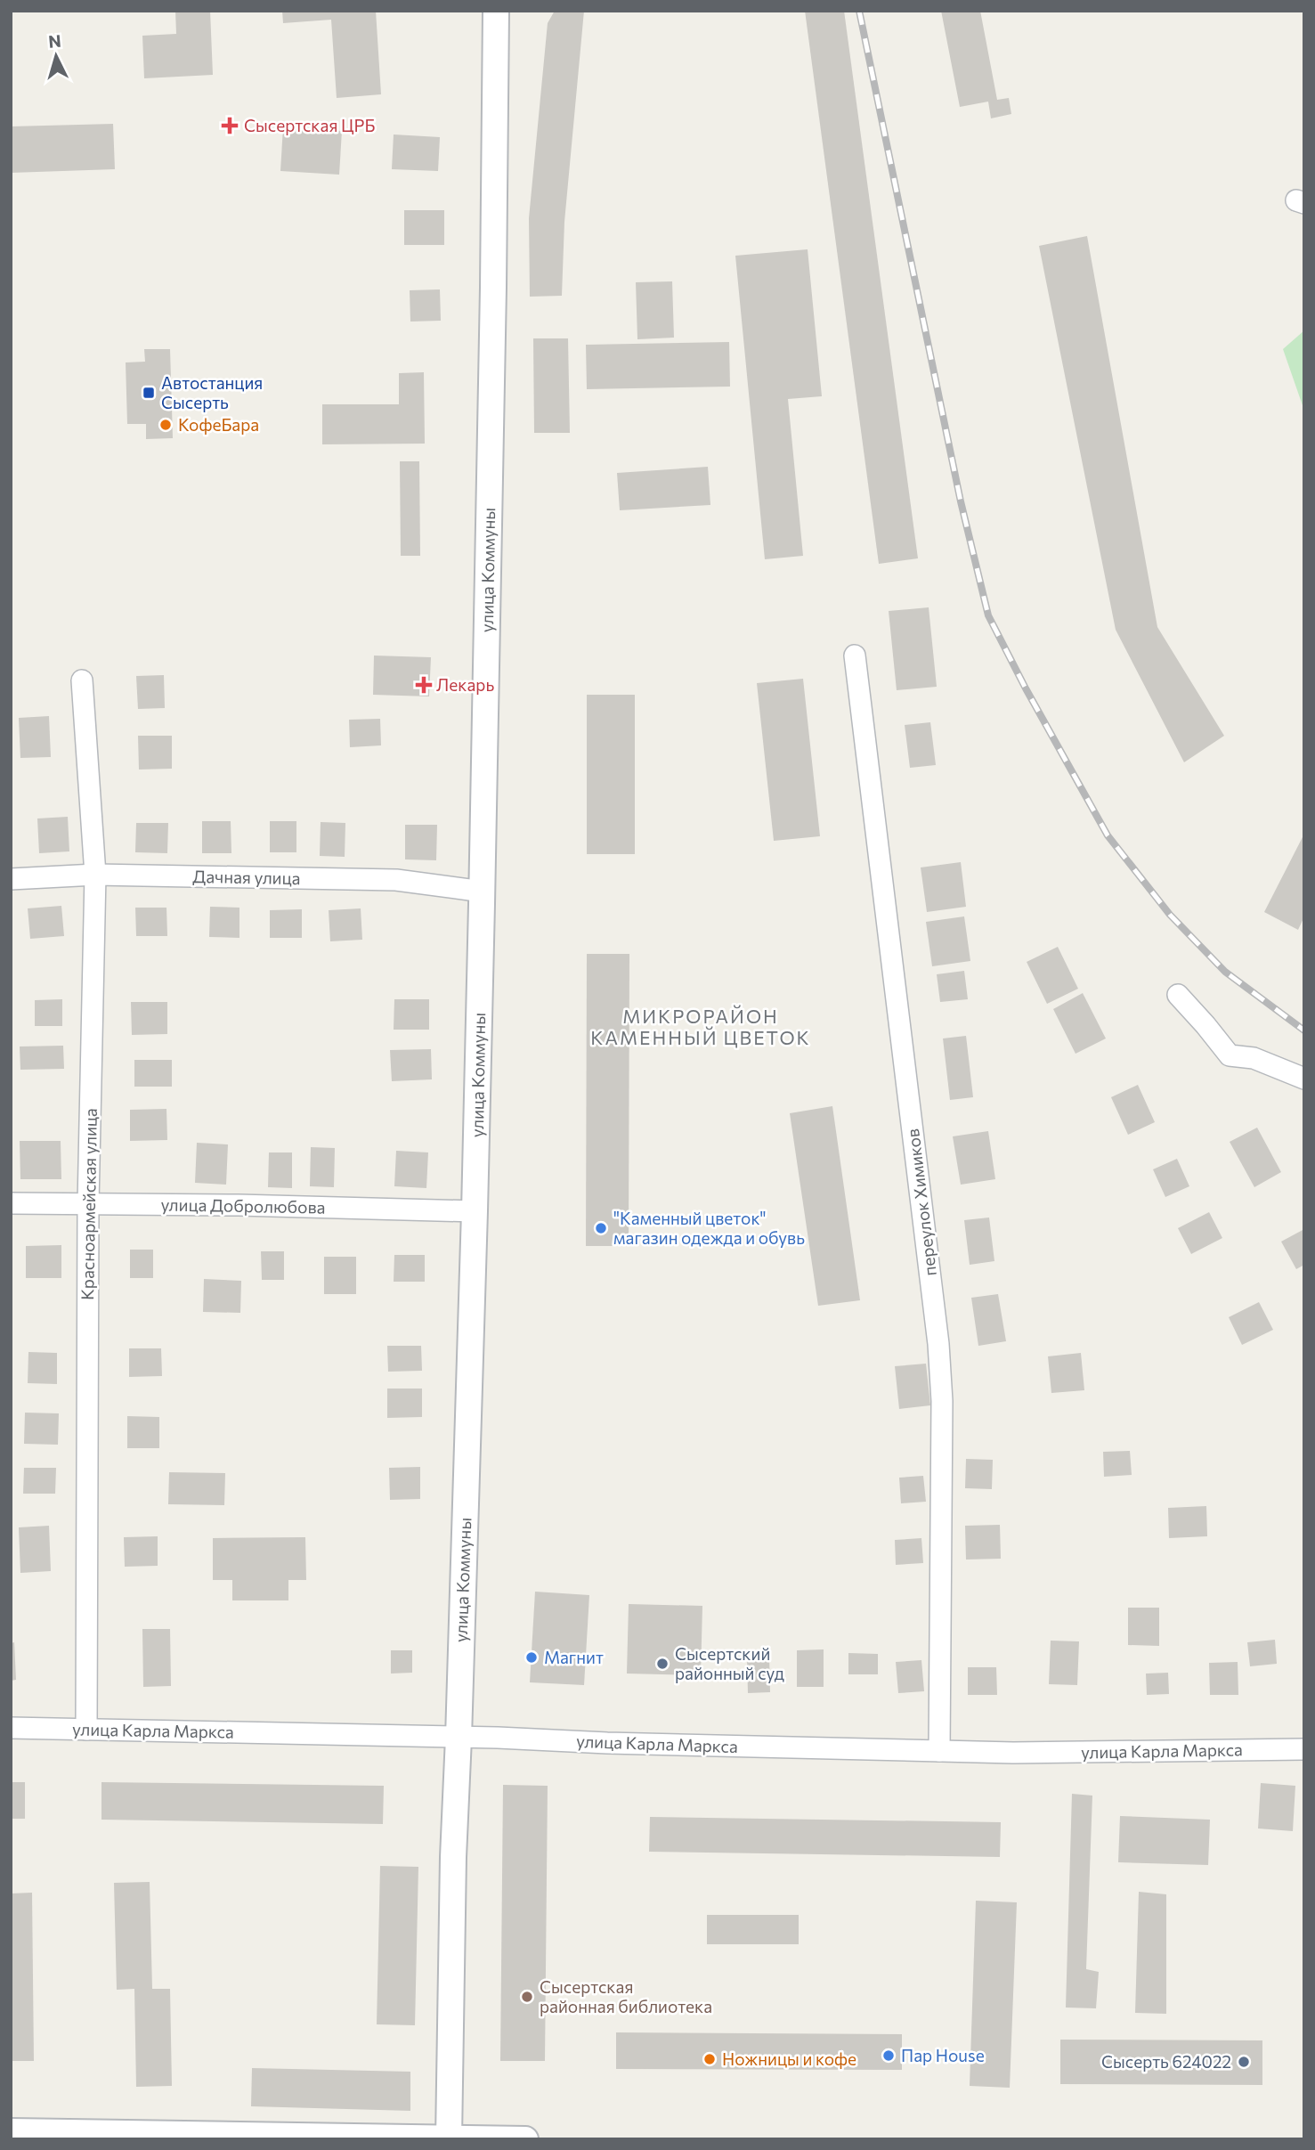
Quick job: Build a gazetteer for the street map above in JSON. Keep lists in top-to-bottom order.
{
  "streets": {
    "street": [
      "улица Коммуны",
      "Дачная улица",
      "переулок Химиков",
      "Красноармейская улица",
      "улица Добролюбова",
      "улица Карла Маркса"
    ]
  },
  "crossings": [
    ["улица Коммуны", "Дачная улица"],
    ["улица Коммуны", "улица Добролюбова"],
    ["улица Коммуны", "улица Карла Маркса"],
    ["Дачная улица", "Красноармейская улица"],
    ["переулок Химиков", "улица Карла Маркса"],
    ["Красноармейская улица", "улица Добролюбова"],
    ["Красноармейская улица", "улица Карла Маркса"]
  ],
  "districts": ["МИКРОРАЙОН КАМЕННЫЙ ЦВЕТОК"],
  "places": {
    "health": ["Сысертская ЦРБ", "Лекарь"],
    "transit": ["Автостанция Сысерть"],
    "other": [
      "КофеБара",
      "\"Каменный цветок\" магазин одежда и обувь",
      "Магнит",
      "Сысертский районный суд",
      "Сысертская районная библиотека",
      "Пар House",
      "Ножницы и кофе",
      "Сысерть 624022"
    ]
  },
  "north": "top"
}
